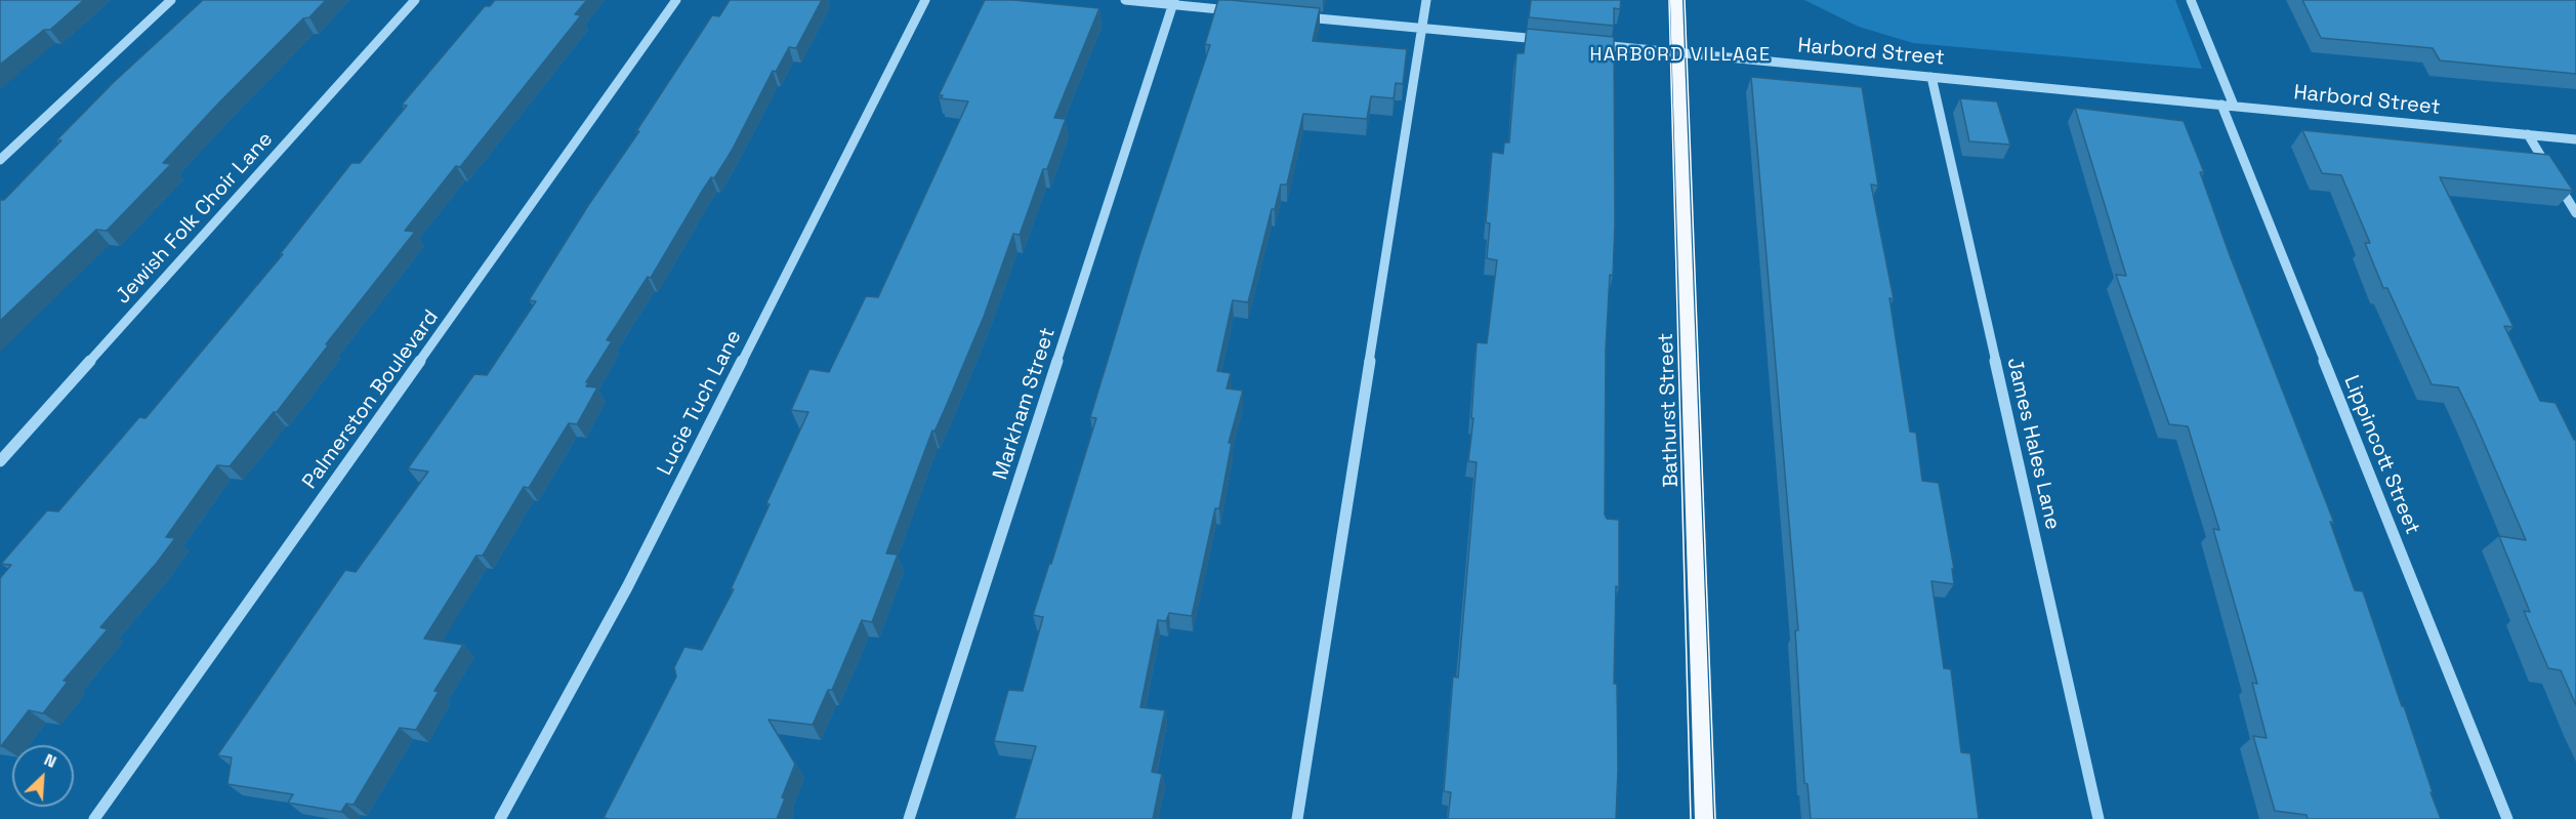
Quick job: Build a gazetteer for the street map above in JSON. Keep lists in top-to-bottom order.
{
  "streets": {
    "main road": ["Bathurst Street"],
    "street": [
      "Harbord Street",
      "Jewish Folk Choir Lane",
      "Palmerston Boulevard",
      "Lucie Tuch Lane",
      "Markham Street",
      "James Hales Lane",
      "Lippincott Street"
    ]
  },
  "crossings": [
    ["Harbord Street", "Bathurst Street"],
    ["Harbord Street", "James Hales Lane"],
    ["Harbord Street", "Lippincott Street"]
  ],
  "districts": ["HARBORD VILLAGE"],
  "north": "top right"
}
